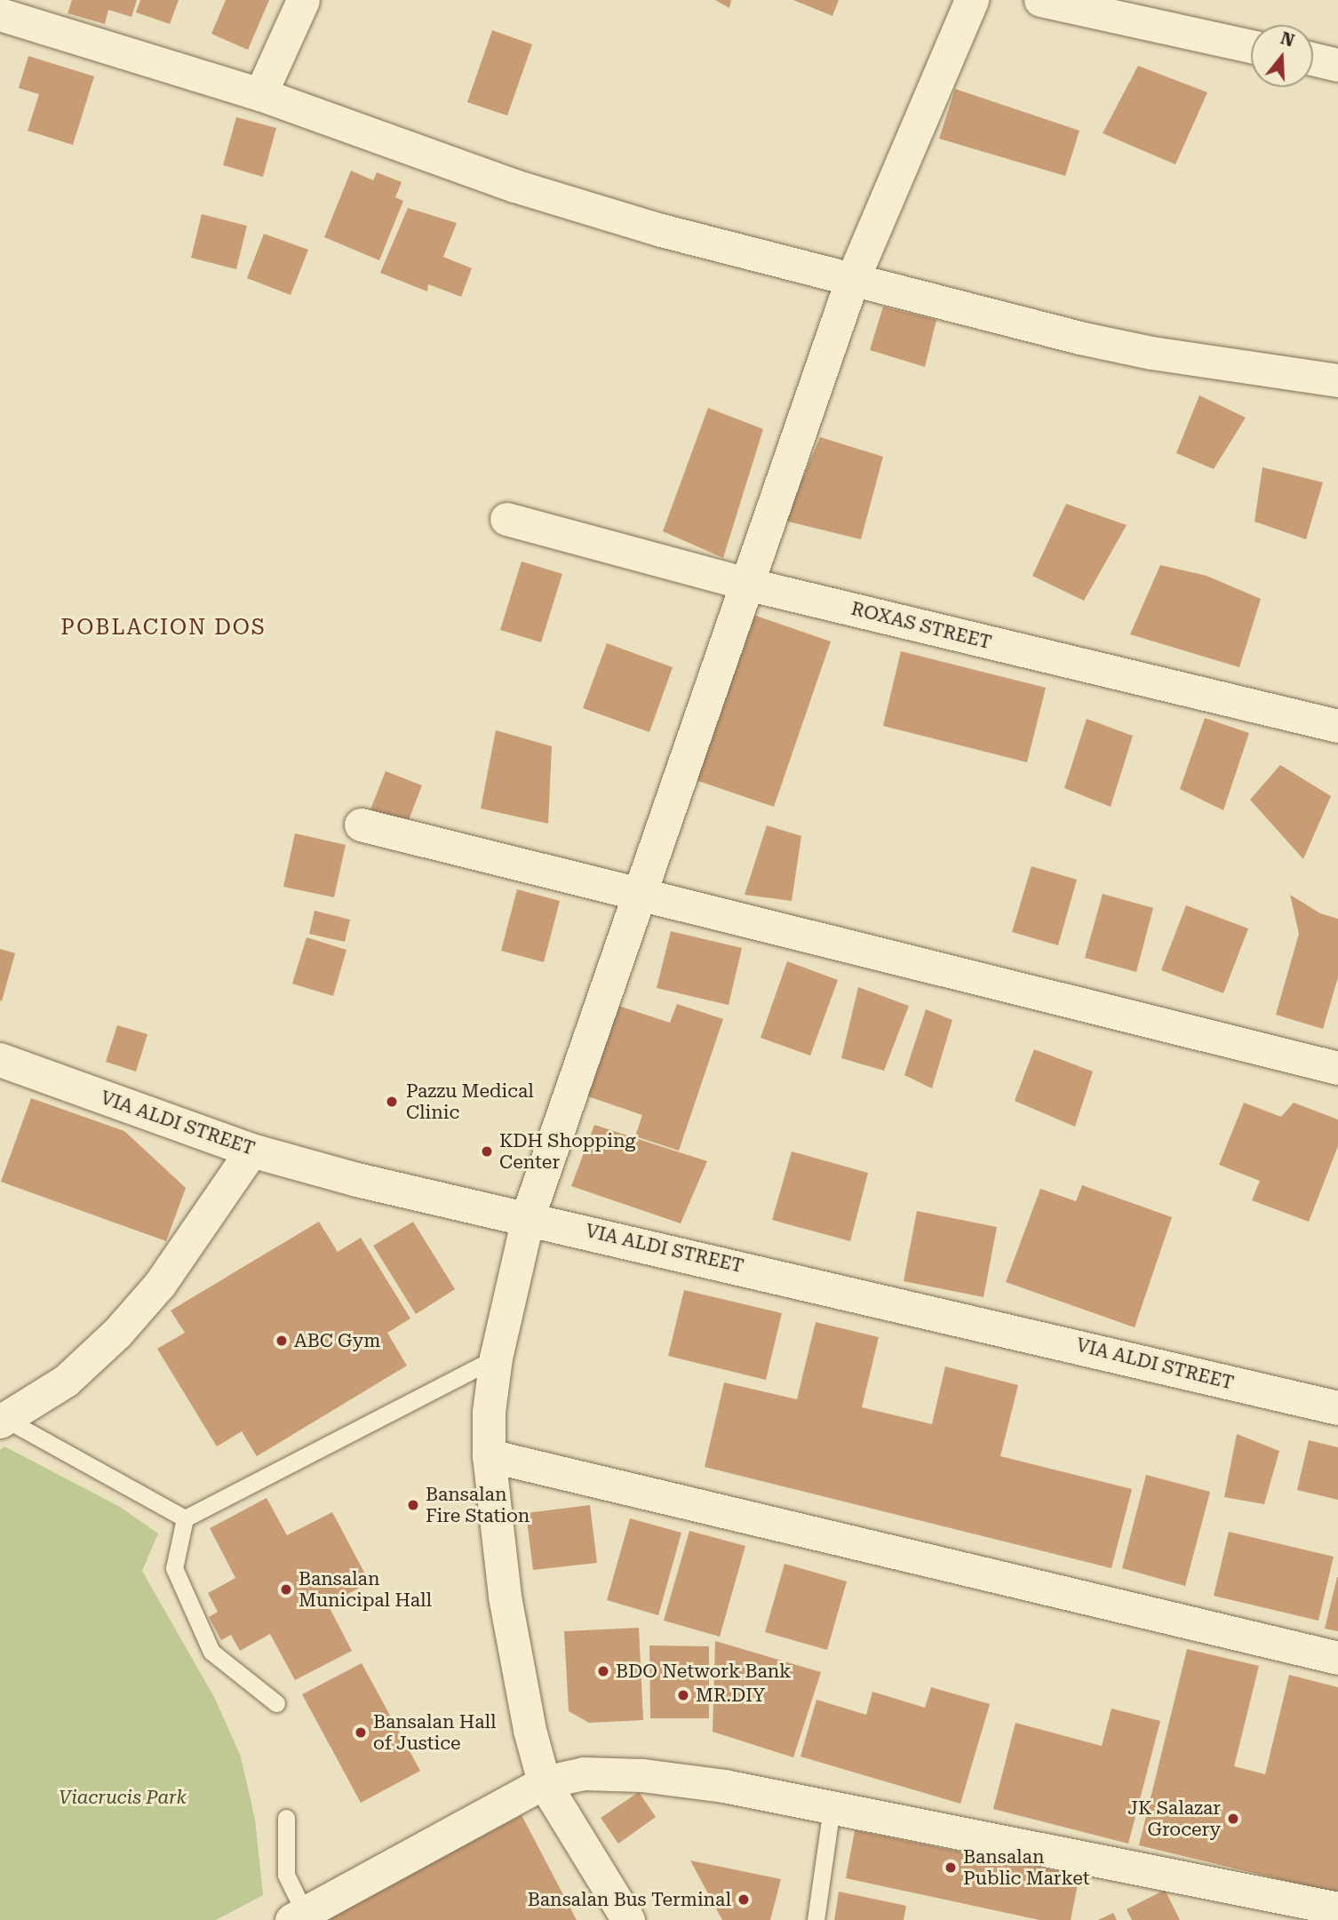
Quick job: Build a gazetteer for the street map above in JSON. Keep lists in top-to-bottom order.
{
  "streets": {
    "street": ["ROXAS STREET", "VIA ALDI STREET"]
  },
  "districts": ["POBLACION DOS"],
  "parks": ["Viacrucis Park"],
  "places": [
    "Pazzu Medical Clinic",
    "KDH Shopping Center",
    "ABC Gym",
    "Bansalan Fire Station",
    "Bansalan Municipal Hall",
    "BDO Network Bank",
    "MR.DIY",
    "Bansalan Hall of Justice",
    "JK Salazar Grocery",
    "Bansalan Public Market",
    "Bansalan Bus Terminal"
  ],
  "north": "top"
}
